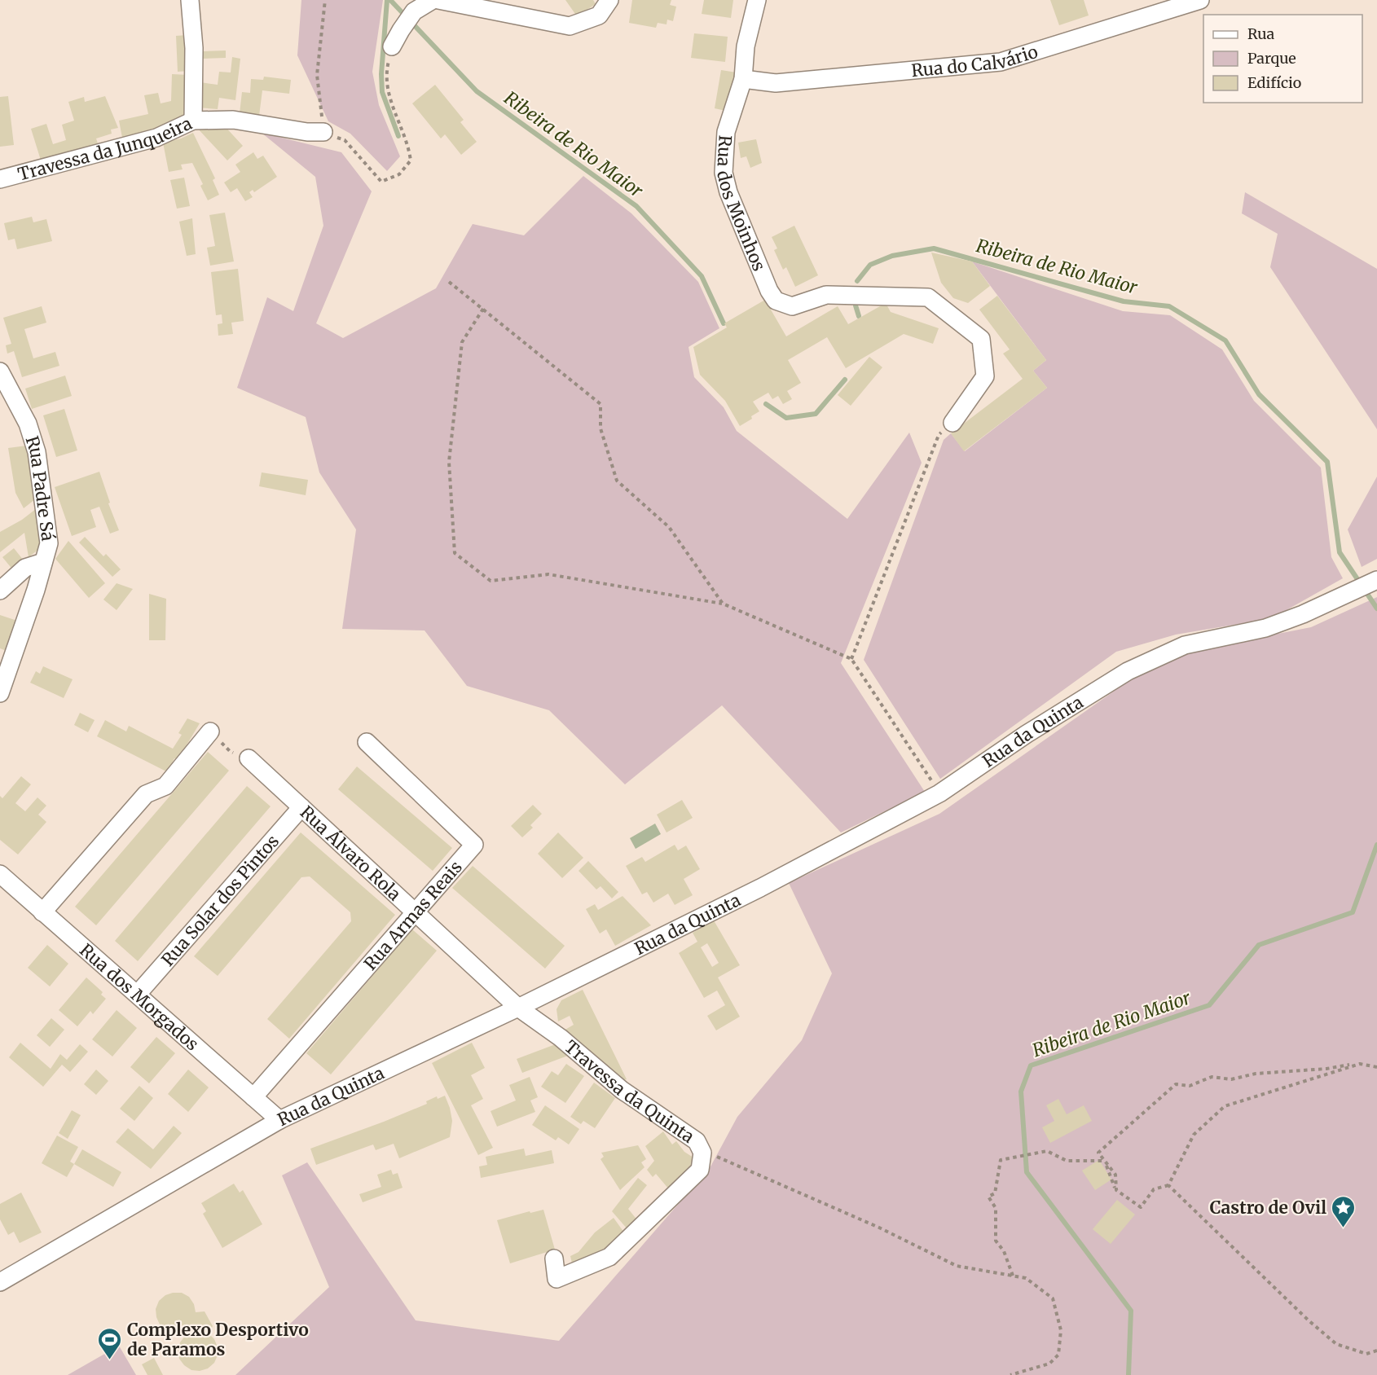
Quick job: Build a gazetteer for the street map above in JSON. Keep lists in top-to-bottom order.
{
  "streets": {
    "street": [
      "Rua do Calvário",
      "Travessa da Junqueira",
      "Rua dos Moinhos",
      "Rua Padre Sá",
      "Rua da Quinta",
      "Rua Álvaro Rola",
      "Rua Solar dos Pintos",
      "Rua Armas Reais",
      "Rua dos Morgados",
      "Travessa da Quinta"
    ]
  },
  "crossings": [
    ["Rua do Calvário", "Rua dos Moinhos"],
    ["Rua da Quinta", "Rua Álvaro Rola"],
    ["Rua da Quinta", "Rua dos Morgados"],
    ["Rua da Quinta", "Travessa da Quinta"],
    ["Rua Álvaro Rola", "Rua Solar dos Pintos"],
    ["Rua Álvaro Rola", "Rua Armas Reais"],
    ["Rua Álvaro Rola", "Travessa da Quinta"],
    ["Rua Solar dos Pintos", "Rua dos Morgados"],
    ["Rua Armas Reais", "Rua dos Morgados"]
  ],
  "water": ["Ribeira de Rio Maior"],
  "places": {
    "place": ["Castro de Ovil"],
    "sports": ["Complexo Desportivo de Paramos"]
  },
  "legend": ["Rua", "Parque", "Edifício"]
}
